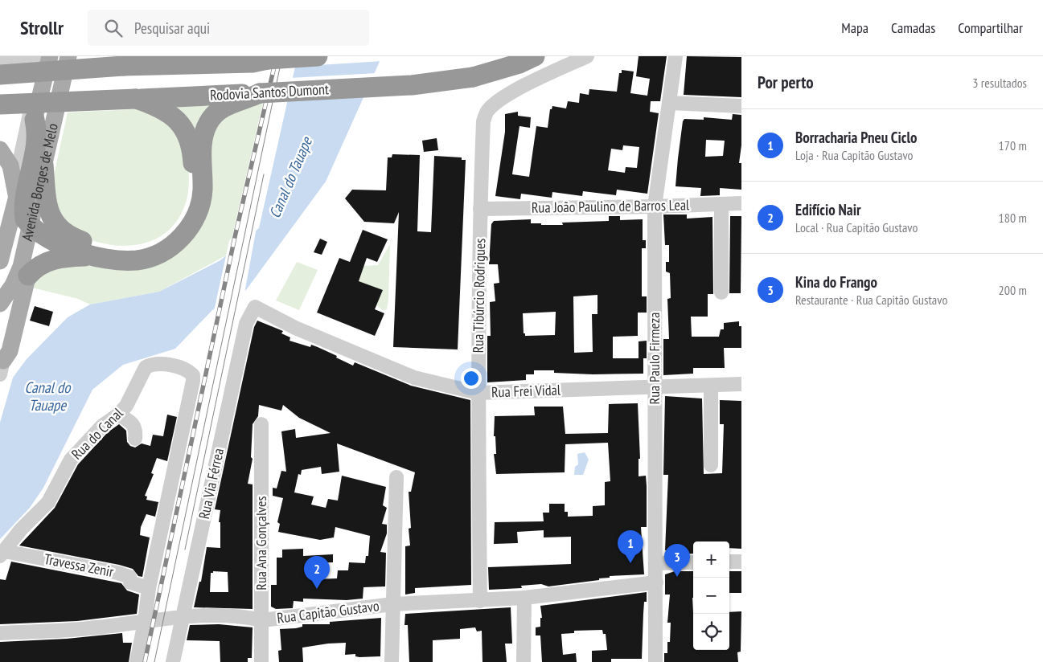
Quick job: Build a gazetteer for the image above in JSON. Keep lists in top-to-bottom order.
{
  "streets": {
    "highway": ["Rodovia Santos Dumont"],
    "main road": ["Avenida Borges de Melo"],
    "street": [
      "Rua João Paulino de Barros Leal",
      "Rua Tibúrcio Rodrigues",
      "Rua Paulo Firmeza",
      "Rua Frei Vidal",
      "Rua do Canal",
      "Rua Via Férrea",
      "Rua Ana Gonçalves",
      "Travessa Zenir",
      "Rua Capitão Gustavo"
    ]
  },
  "crossings": [
    ["Rua João Paulino de Barros Leal", "Rua Tibúrcio Rodrigues"],
    ["Rua João Paulino de Barros Leal", "Rua Paulo Firmeza"],
    ["Rua Tibúrcio Rodrigues", "Rua Frei Vidal"],
    ["Rua Tibúrcio Rodrigues", "Rua Capitão Gustavo"],
    ["Rua Paulo Firmeza", "Rua Frei Vidal"],
    ["Rua Paulo Firmeza", "Rua Capitão Gustavo"],
    ["Rua Frei Vidal", "Rua Via Férrea"],
    ["Rua do Canal", "Travessa Zenir"],
    ["Rua Via Férrea", "Rua Capitão Gustavo"],
    ["Rua Ana Gonçalves", "Rua Capitão Gustavo"]
  ],
  "water": ["Canal do Tauape"],
  "page": {
    "header": "Strollr",
    "search": "Pesquisar aqui",
    "nav": ["Mapa", "Camadas", "Compartilhar"],
    "heading": ["Por perto", "3 resultados"],
    "list": [
      {
        "mark": "1",
        "name": "Borracharia Pneu Ciclo",
        "note": "Loja · Rua Capitão Gustavo",
        "value": "170 m"
      },
      {
        "mark": "2",
        "name": "Edifício Nair",
        "note": "Local · Rua Capitão Gustavo",
        "value": "180 m"
      },
      {
        "mark": "3",
        "name": "Kina do Frango",
        "note": "Restaurante · Rua Capitão Gustavo",
        "value": "200 m"
      }
    ],
    "pins": ["1", "3", "2"],
    "map_buttons": ["+", "−"]
  }
}
